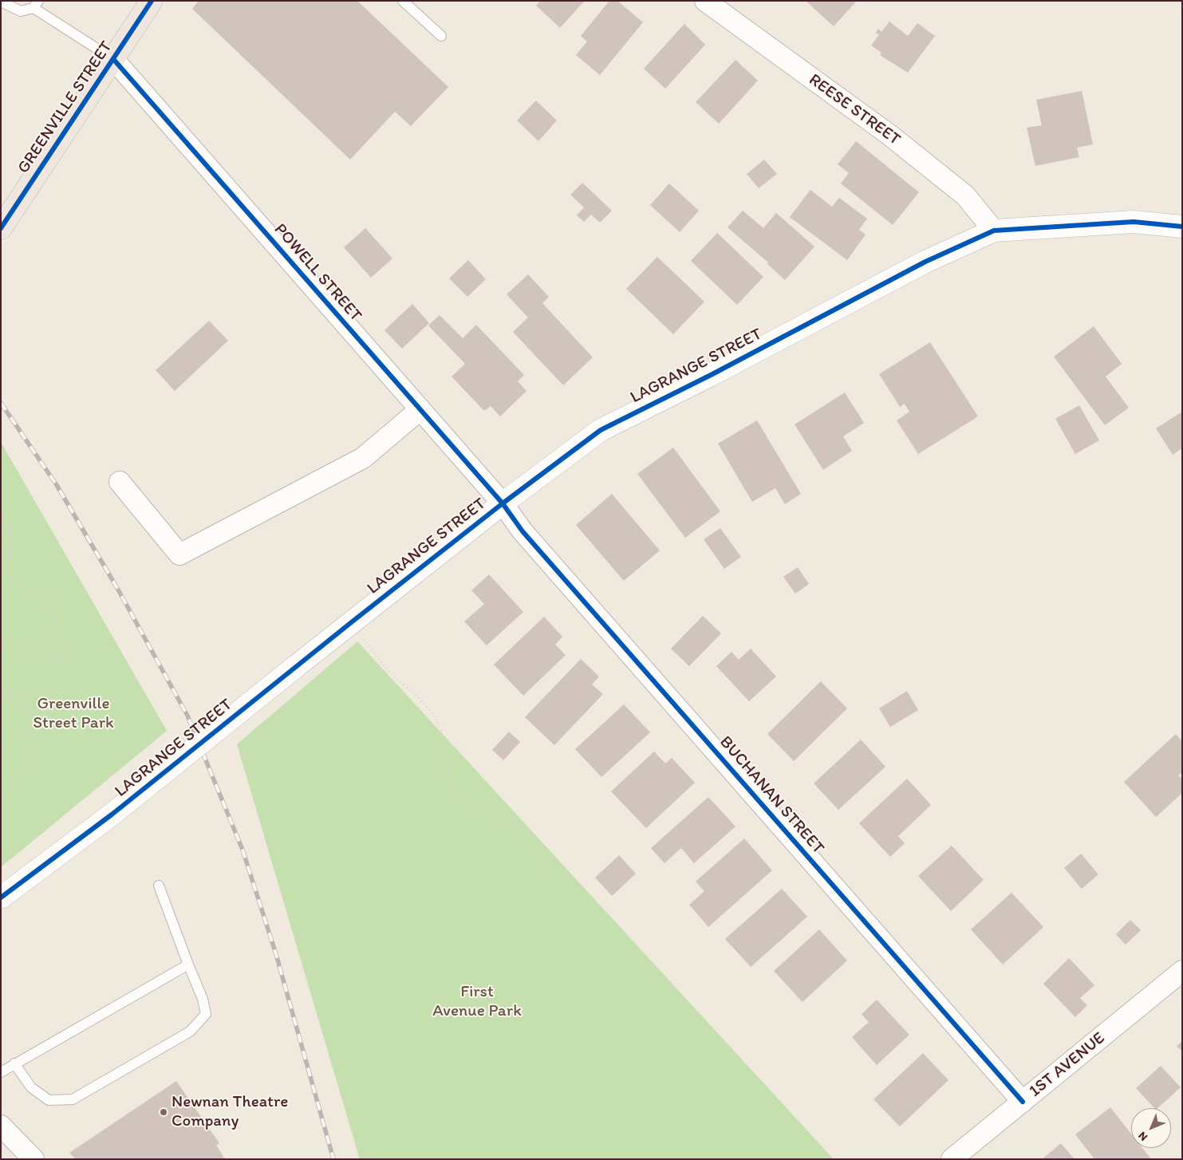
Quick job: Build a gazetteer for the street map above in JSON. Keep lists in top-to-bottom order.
{
  "streets": {
    "main road": ["GREENVILLE STREET"],
    "street": [
      "REESE STREET",
      "POWELL STREET",
      "LAGRANGE STREET",
      "BUCHANAN STREET",
      "1ST AVENUE"
    ]
  },
  "crossings": [
    ["GREENVILLE STREET", "POWELL STREET"],
    ["REESE STREET", "LAGRANGE STREET"],
    ["POWELL STREET", "LAGRANGE STREET"],
    ["POWELL STREET", "BUCHANAN STREET"],
    ["LAGRANGE STREET", "BUCHANAN STREET"],
    ["BUCHANAN STREET", "1ST AVENUE"]
  ],
  "parks": ["Greenville Street Park", "First Avenue Park"],
  "places": ["Newnan Theatre Company"],
  "north": "bottom left"
}
